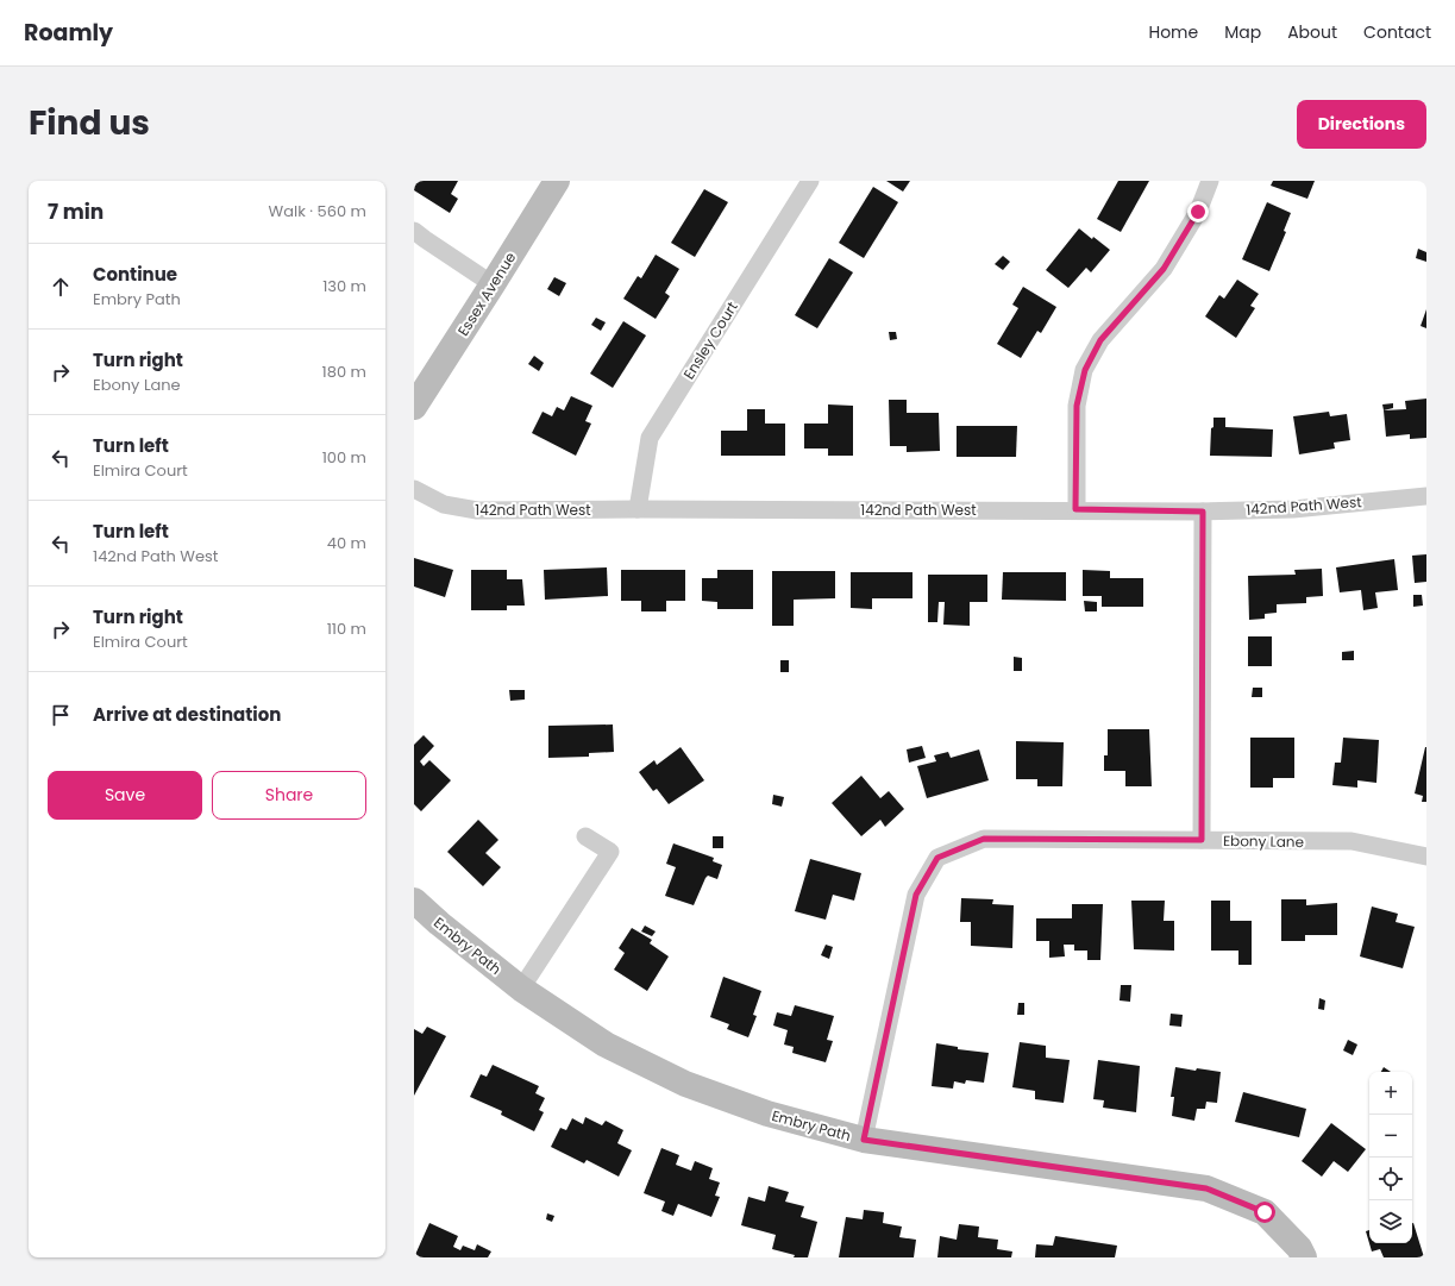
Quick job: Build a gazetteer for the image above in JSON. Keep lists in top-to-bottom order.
{
  "streets": {
    "street": [
      "Essex Avenue",
      "Ensley Court",
      "142nd Path West",
      "Ebony Lane",
      "Embry Path"
    ]
  },
  "crossings": [
    ["Ensley Court", "142nd Path West"],
    ["Ebony Lane", "Embry Path"]
  ],
  "page": {
    "header": "Roamly",
    "nav": [
      "Home",
      "Map",
      "About",
      "Contact"
    ],
    "title": "Find us",
    "buttons": [
      "Directions",
      ["Save", "Share"]
    ],
    "heading": ["7 min", "Walk · 560 m"],
    "list": [
      ["Continue", "Embry Path", "130 m"],
      ["Turn right", "Ebony Lane", "180 m"],
      ["Turn left", "Elmira Court", "100 m"],
      ["Turn left", "142nd Path West", "40 m"],
      ["Turn right", "Elmira Court", "110 m"],
      "Arrive at destination"
    ],
    "map_buttons": ["+", "−"]
  }
}
